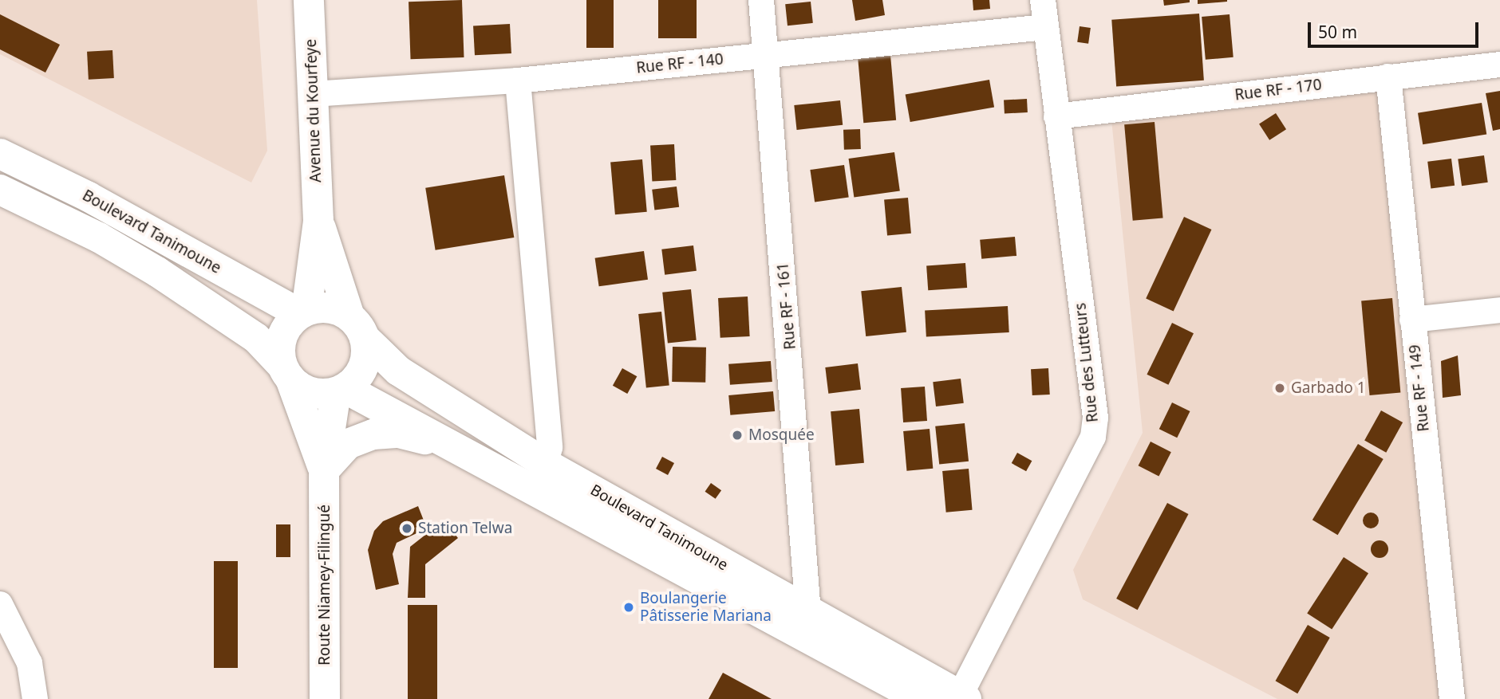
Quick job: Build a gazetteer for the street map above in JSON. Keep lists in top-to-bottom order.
{
  "streets": {
    "main road": ["Avenue du Kourfeye", "Boulevard Tanimoune", "Route Niamey-Filingué"],
    "street": [
      "Rue RF - 140",
      "Rue RF - 170",
      "Rue RF - 161",
      "Rue des Lutteurs",
      "Rue RF - 149"
    ]
  },
  "crossings": [
    ["Rue RF - 140", "Avenue du Kourfeye"],
    ["Rue RF - 140", "Rue RF - 161"],
    ["Rue RF - 140", "Rue des Lutteurs"],
    ["Rue RF - 170", "Rue des Lutteurs"],
    ["Rue RF - 170", "Rue RF - 149"],
    ["Avenue du Kourfeye", "Boulevard Tanimoune"],
    ["Avenue du Kourfeye", "Route Niamey-Filingué"],
    ["Boulevard Tanimoune", "Rue RF - 161"],
    ["Boulevard Tanimoune", "Rue des Lutteurs"],
    ["Boulevard Tanimoune", "Route Niamey-Filingué"]
  ],
  "places": [
    "Garbado 1",
    "Mosquée",
    "Station Telwa",
    "Boulangerie Pâtisserie Mariana"
  ],
  "scale_bar": "50 m"
}
